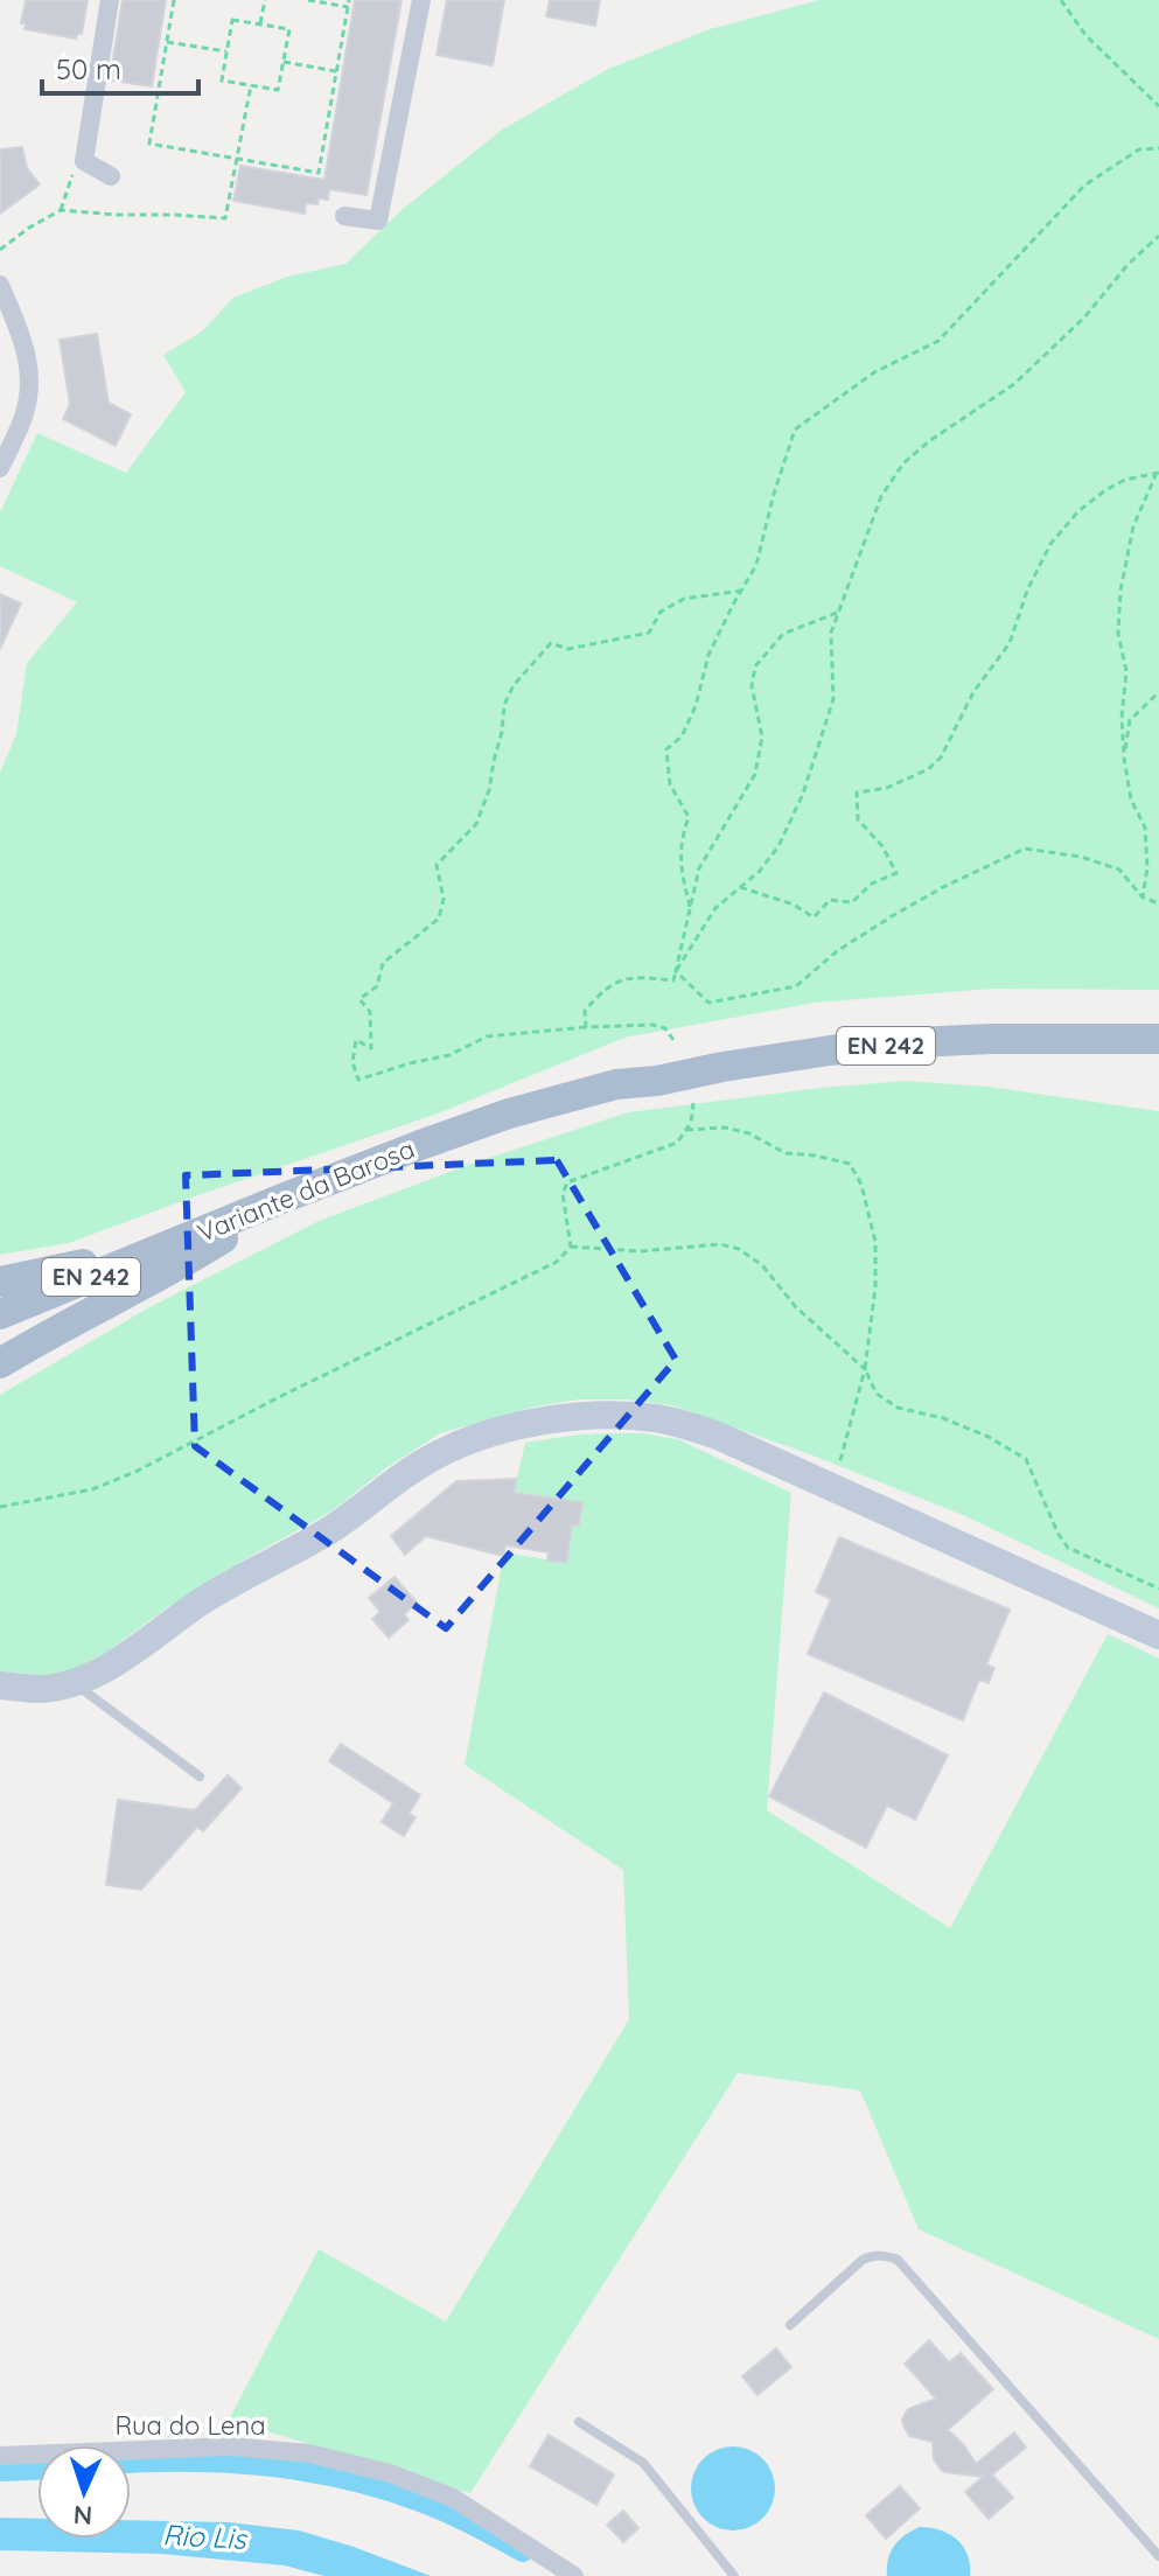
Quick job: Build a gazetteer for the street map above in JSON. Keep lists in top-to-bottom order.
{
  "streets": {
    "main road": ["EN 242", "Variante da Barosa"],
    "street": ["Rua do Lena"]
  },
  "water": ["Rio Lis"],
  "scale_bar": "50 m",
  "north": "bottom"
}
